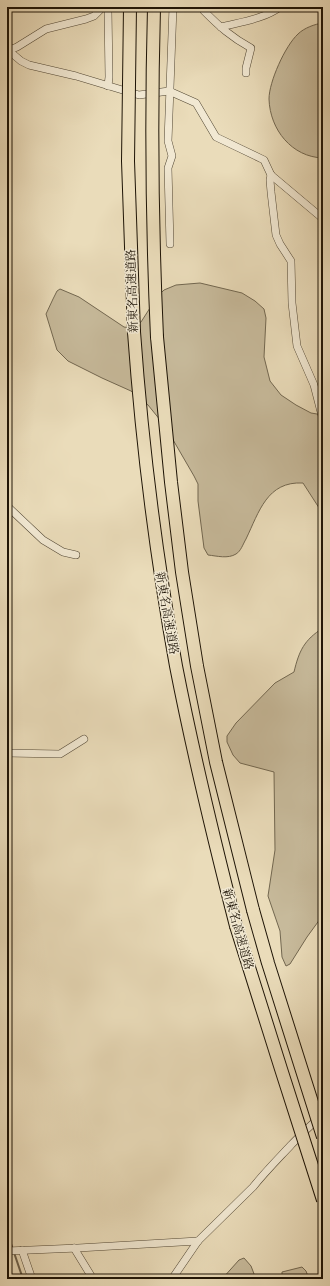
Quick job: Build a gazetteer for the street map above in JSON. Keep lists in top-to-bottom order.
{
  "streets": {
    "highway": ["新東名高速道路"]
  }
}
